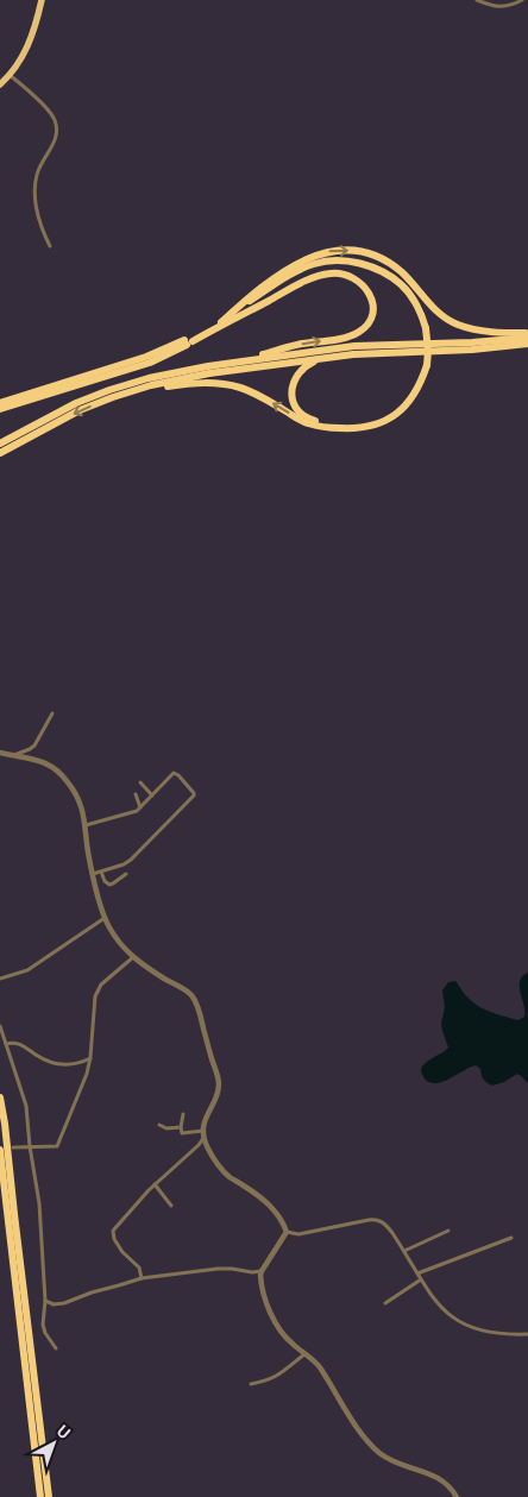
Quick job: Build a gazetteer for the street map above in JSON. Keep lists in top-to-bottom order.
{
  "north": "top right"
}
